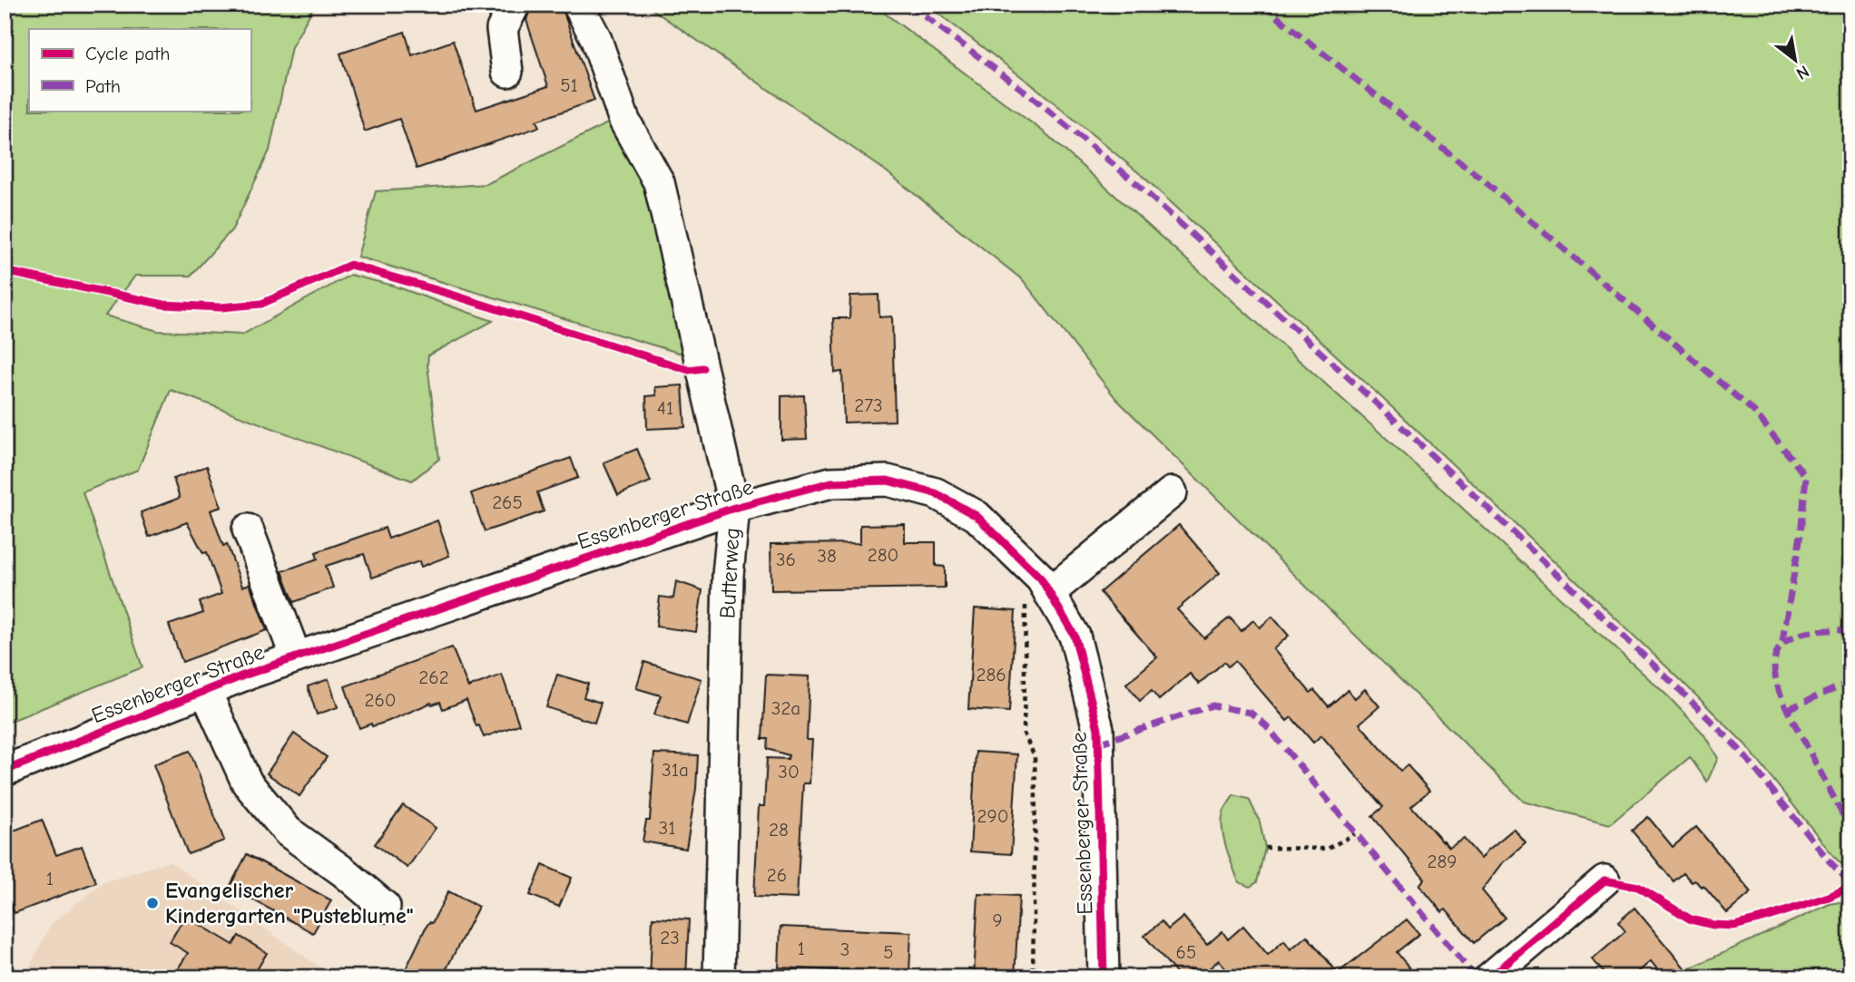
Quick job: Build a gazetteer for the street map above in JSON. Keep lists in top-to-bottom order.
{
  "streets": {
    "street": ["Essenberger Straße", "Butterweg"]
  },
  "crossings": [
    ["Essenberger Straße", "Butterweg"]
  ],
  "places": ["Evangelischer Kindergarten \"Pusteblume\""],
  "house_numbers": [
    "51",
    "273",
    "41",
    "265",
    "280",
    "38",
    "36",
    "286",
    "262",
    "260",
    "32a",
    "31a",
    "30",
    "290",
    "31",
    "28",
    "289",
    "26",
    "1",
    "9",
    "23",
    "1",
    "3",
    "5",
    "65"
  ],
  "legend": ["Cycle path", "Path"],
  "north": "bottom right"
}
